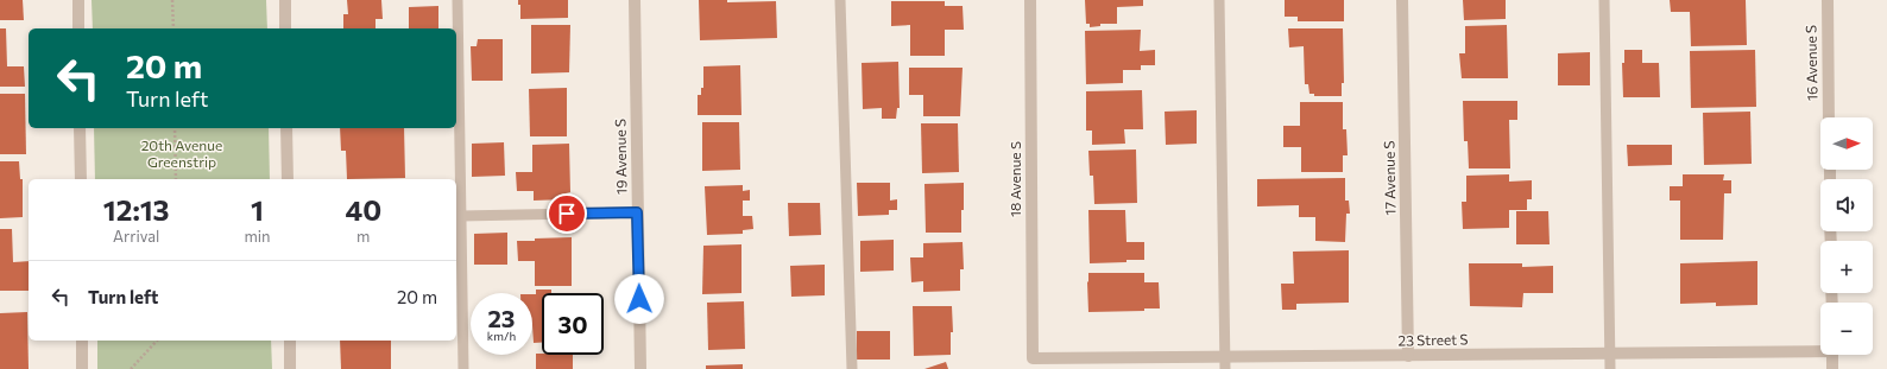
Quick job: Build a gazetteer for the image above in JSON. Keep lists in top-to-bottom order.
{
  "streets": {
    "street": [
      "16 Avenue S",
      "19 Avenue S",
      "17 Avenue S",
      "18 Avenue S",
      "23 Street S"
    ]
  },
  "crossings": [
    ["17 Avenue S", "23 Street S"],
    ["18 Avenue S", "23 Street S"]
  ],
  "parks": ["20th Avenue Greenstrip"],
  "north": "right",
  "page": {
    "turn": ["20 m", "Turn left"],
    "map_buttons": ["+", "−"],
    "eta": [
      "12:13",
      "Arrival",
      "1",
      "min",
      "40",
      "m"
    ],
    "list": [
      {
        "name": "Turn left",
        "value": "20 m"
      }
    ],
    "speed": "23 km/h",
    "limit": "30"
  }
}
